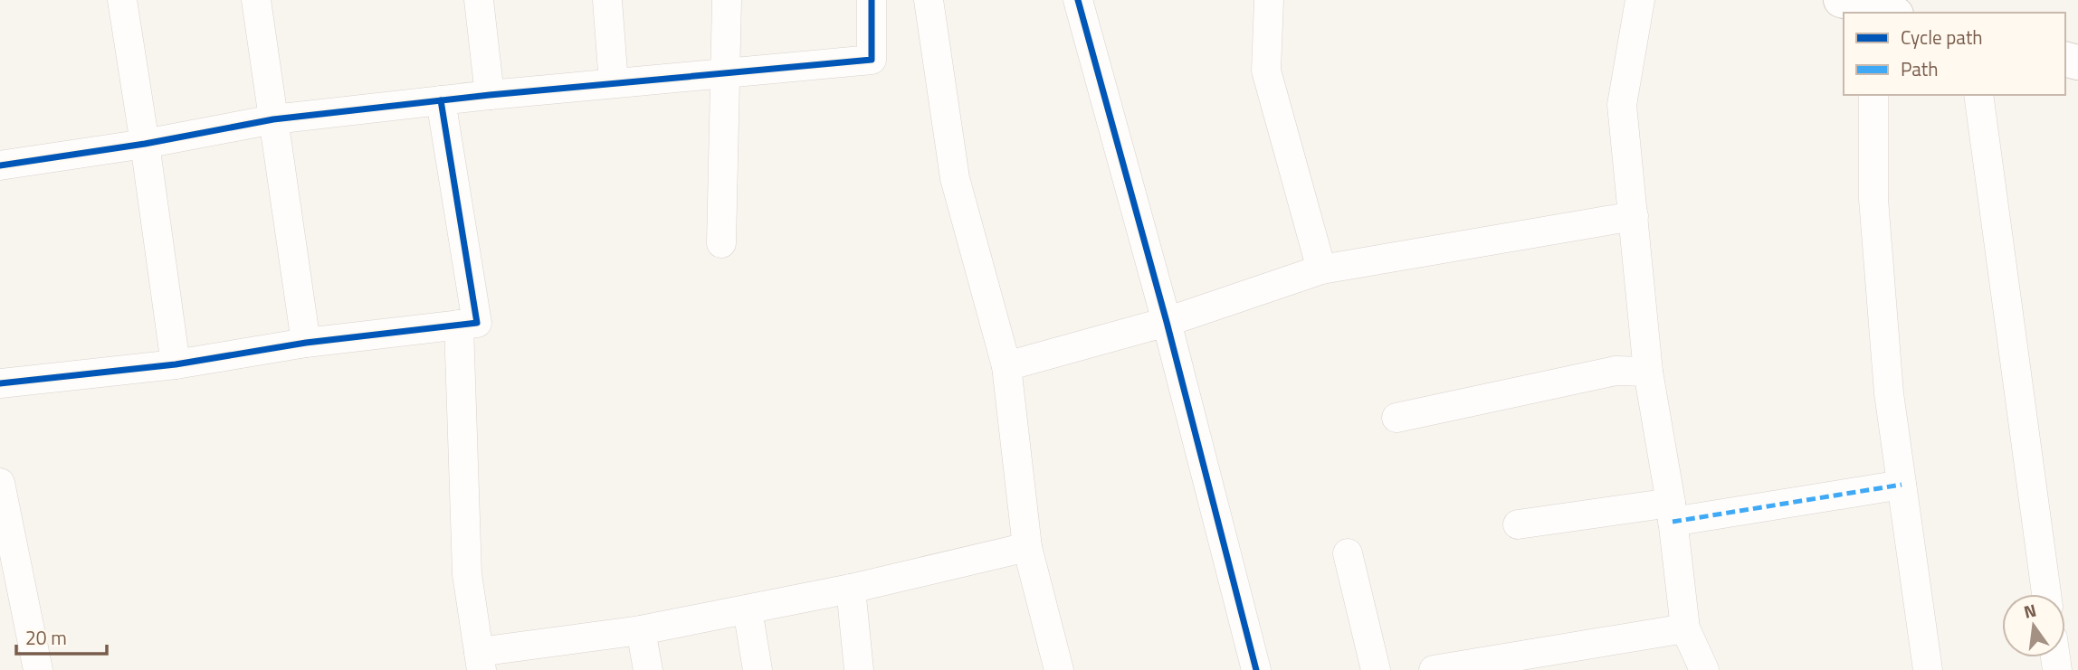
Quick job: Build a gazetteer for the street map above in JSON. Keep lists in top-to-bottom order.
{
  "legend": ["Cycle path", "Path"],
  "scale_bar": "20 m",
  "north": "top"
}
